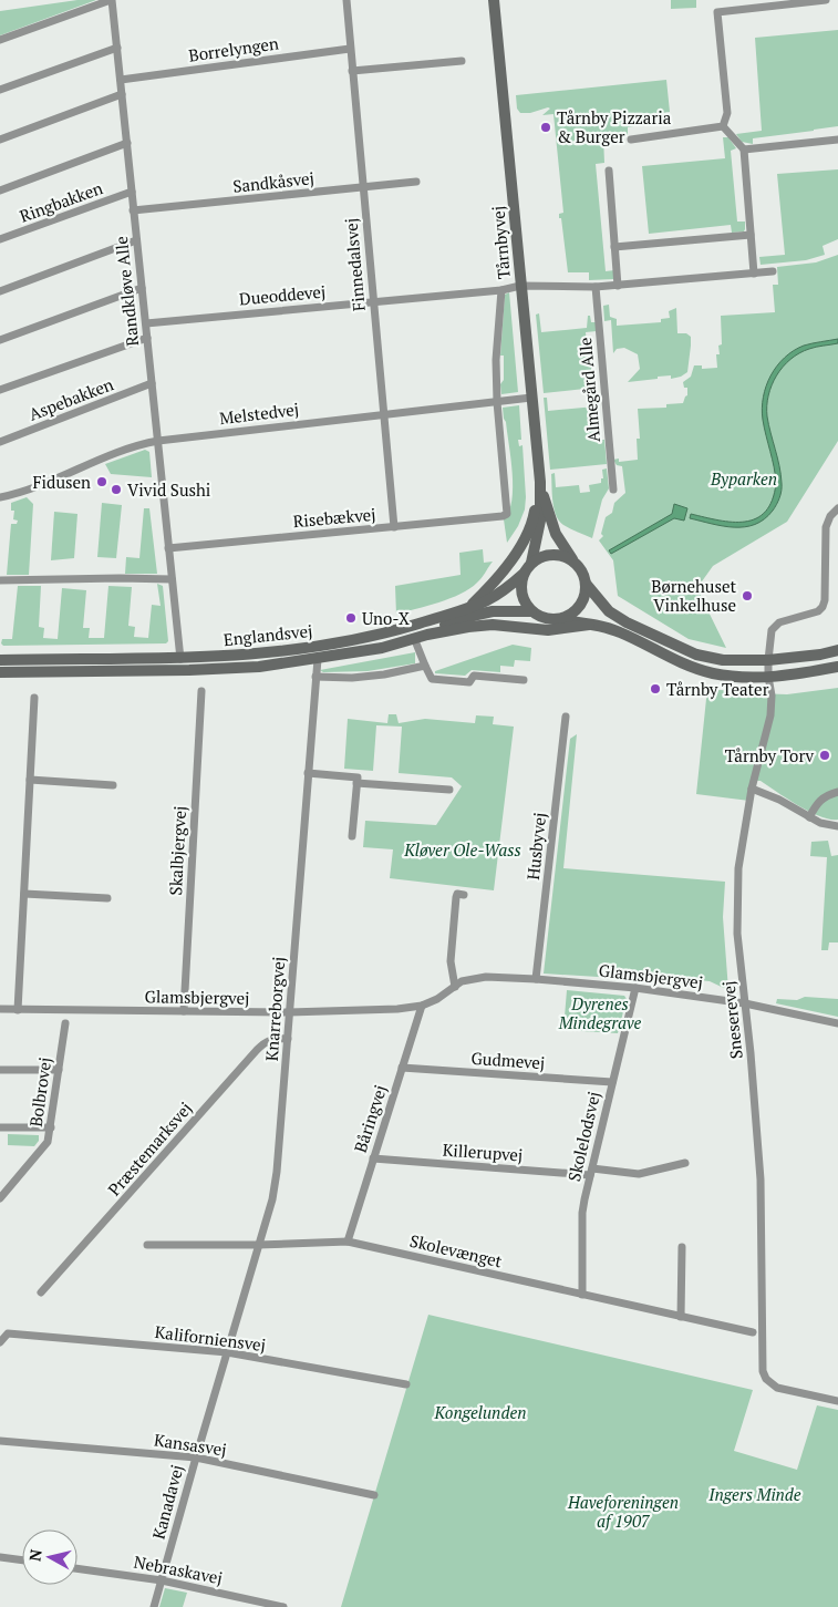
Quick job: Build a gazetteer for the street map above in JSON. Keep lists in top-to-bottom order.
{
  "streets": {
    "street": [
      "Borrelyngen",
      "Sandkåsvej",
      "Ringbakken",
      "Tårnbyvej",
      "Finnedalsvej",
      "Randkløve Alle",
      "Dueoddevej",
      "Almegård Alle",
      "Aspebakken",
      "Melstedvej",
      "Risebækvej",
      "Englandsvej",
      "Husbyvej",
      "Skalbjergvej",
      "Glamsbjergvej",
      "Knarreborgvej",
      "Sneserevej",
      "Gudmevej",
      "Bolbrovej",
      "Båringvej",
      "Skolelodsvej",
      "Præstemarksvej",
      "Killerupvej",
      "Skolevænget",
      "Kaliforniensvej",
      "Kansasvej",
      "Kanadavej",
      "Nebraskavej"
    ]
  },
  "crossings": [
    ["Borrelyngen", "Finnedalsvej"],
    ["Borrelyngen", "Randkløve Alle"],
    ["Sandkåsvej", "Finnedalsvej"],
    ["Sandkåsvej", "Randkløve Alle"],
    ["Ringbakken", "Randkløve Alle"],
    ["Tårnbyvej", "Dueoddevej"],
    ["Tårnbyvej", "Melstedvej"],
    ["Tårnbyvej", "Risebækvej"],
    ["Tårnbyvej", "Englandsvej"],
    ["Finnedalsvej", "Dueoddevej"],
    ["Finnedalsvej", "Melstedvej"],
    ["Finnedalsvej", "Risebækvej"],
    ["Randkløve Alle", "Dueoddevej"],
    ["Randkløve Alle", "Aspebakken"],
    ["Randkløve Alle", "Melstedvej"],
    ["Randkløve Alle", "Risebækvej"],
    ["Randkløve Alle", "Englandsvej"],
    ["Englandsvej", "Knarreborgvej"],
    ["Englandsvej", "Sneserevej"],
    ["Husbyvej", "Glamsbjergvej"],
    ["Skalbjergvej", "Glamsbjergvej"],
    ["Glamsbjergvej", "Knarreborgvej"],
    ["Glamsbjergvej", "Sneserevej"],
    ["Glamsbjergvej", "Båringvej"],
    ["Glamsbjergvej", "Skolelodsvej"],
    ["Knarreborgvej", "Præstemarksvej"],
    ["Knarreborgvej", "Skolevænget"],
    ["Knarreborgvej", "Kanadavej"],
    ["Gudmevej", "Båringvej"],
    ["Gudmevej", "Skolelodsvej"],
    ["Båringvej", "Killerupvej"],
    ["Båringvej", "Skolevænget"],
    ["Skolelodsvej", "Killerupvej"],
    ["Skolelodsvej", "Skolevænget"],
    ["Skolevænget", "Kanadavej"],
    ["Kaliforniensvej", "Kanadavej"],
    ["Kansasvej", "Kanadavej"],
    ["Kanadavej", "Nebraskavej"]
  ],
  "parks": [
    "Byparken",
    "Kløver Ole-Wass",
    "Dyrenes Mindegrave",
    "Kongelunden",
    "Ingers Minde",
    "Haveforeningen af 1907"
  ],
  "places": [
    "Tårnby Pizzaria & Burger",
    "Fidusen",
    "Vivid Sushi",
    "Børnehuset Vinkelhuse",
    "Uno-X",
    "Tårnby Teater",
    "Tårnby Torv"
  ],
  "north": "left"
}
